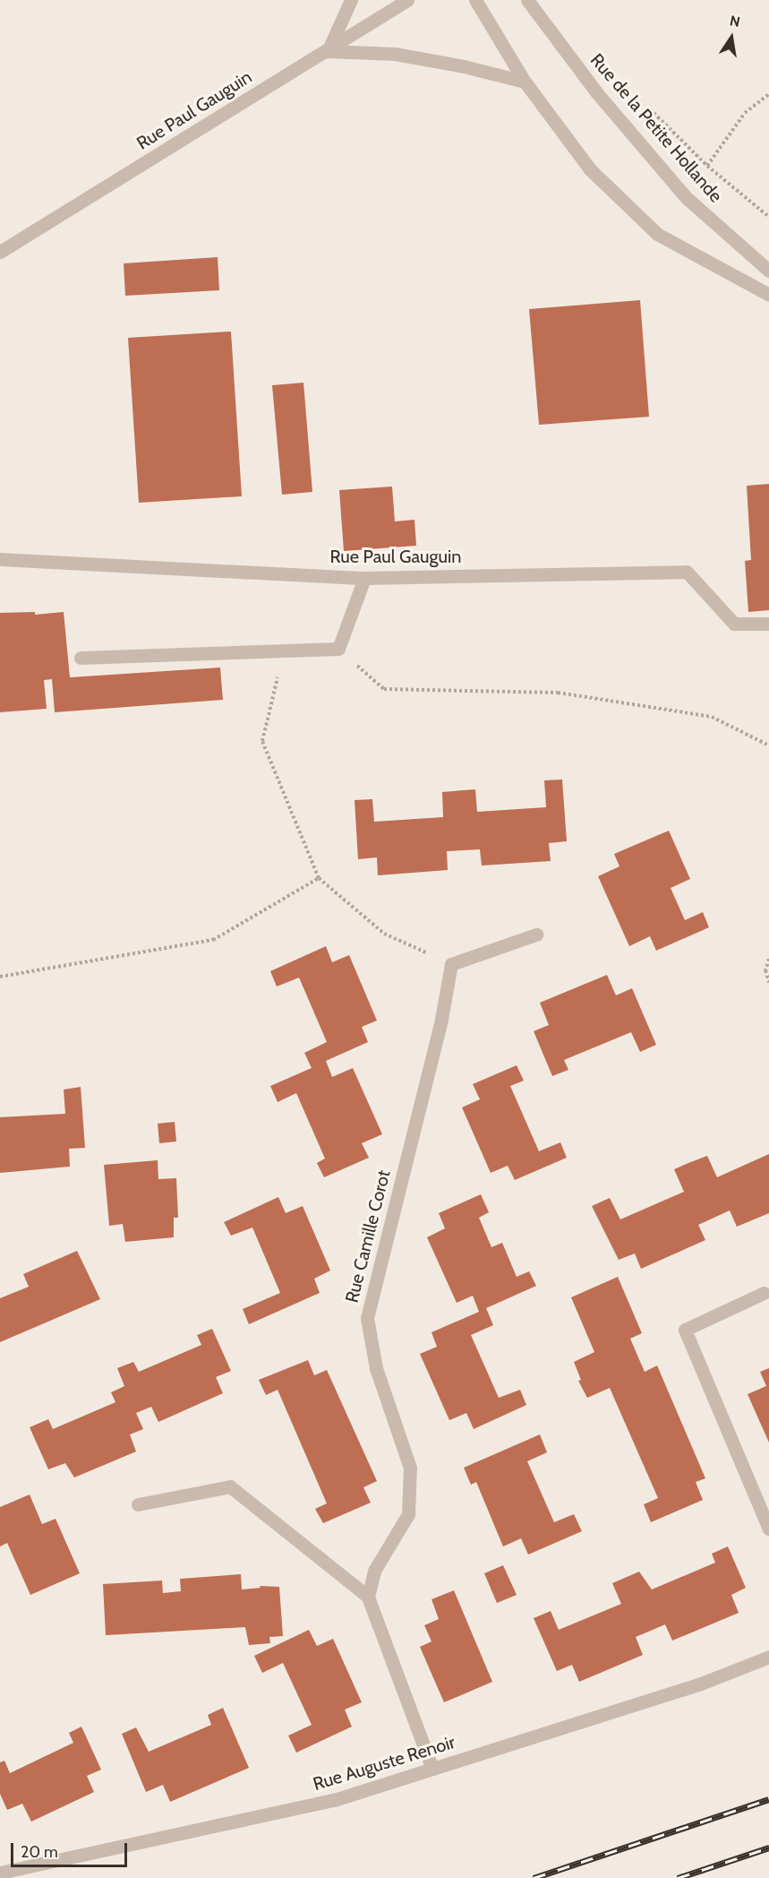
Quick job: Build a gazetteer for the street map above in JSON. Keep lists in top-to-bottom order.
{
  "streets": {
    "street": [
      "Rue Paul Gauguin",
      "Rue de la Petite Hollande",
      "Rue Camille Corot",
      "Rue Auguste Renoir"
    ]
  },
  "scale_bar": "20 m",
  "north": "top"
}
